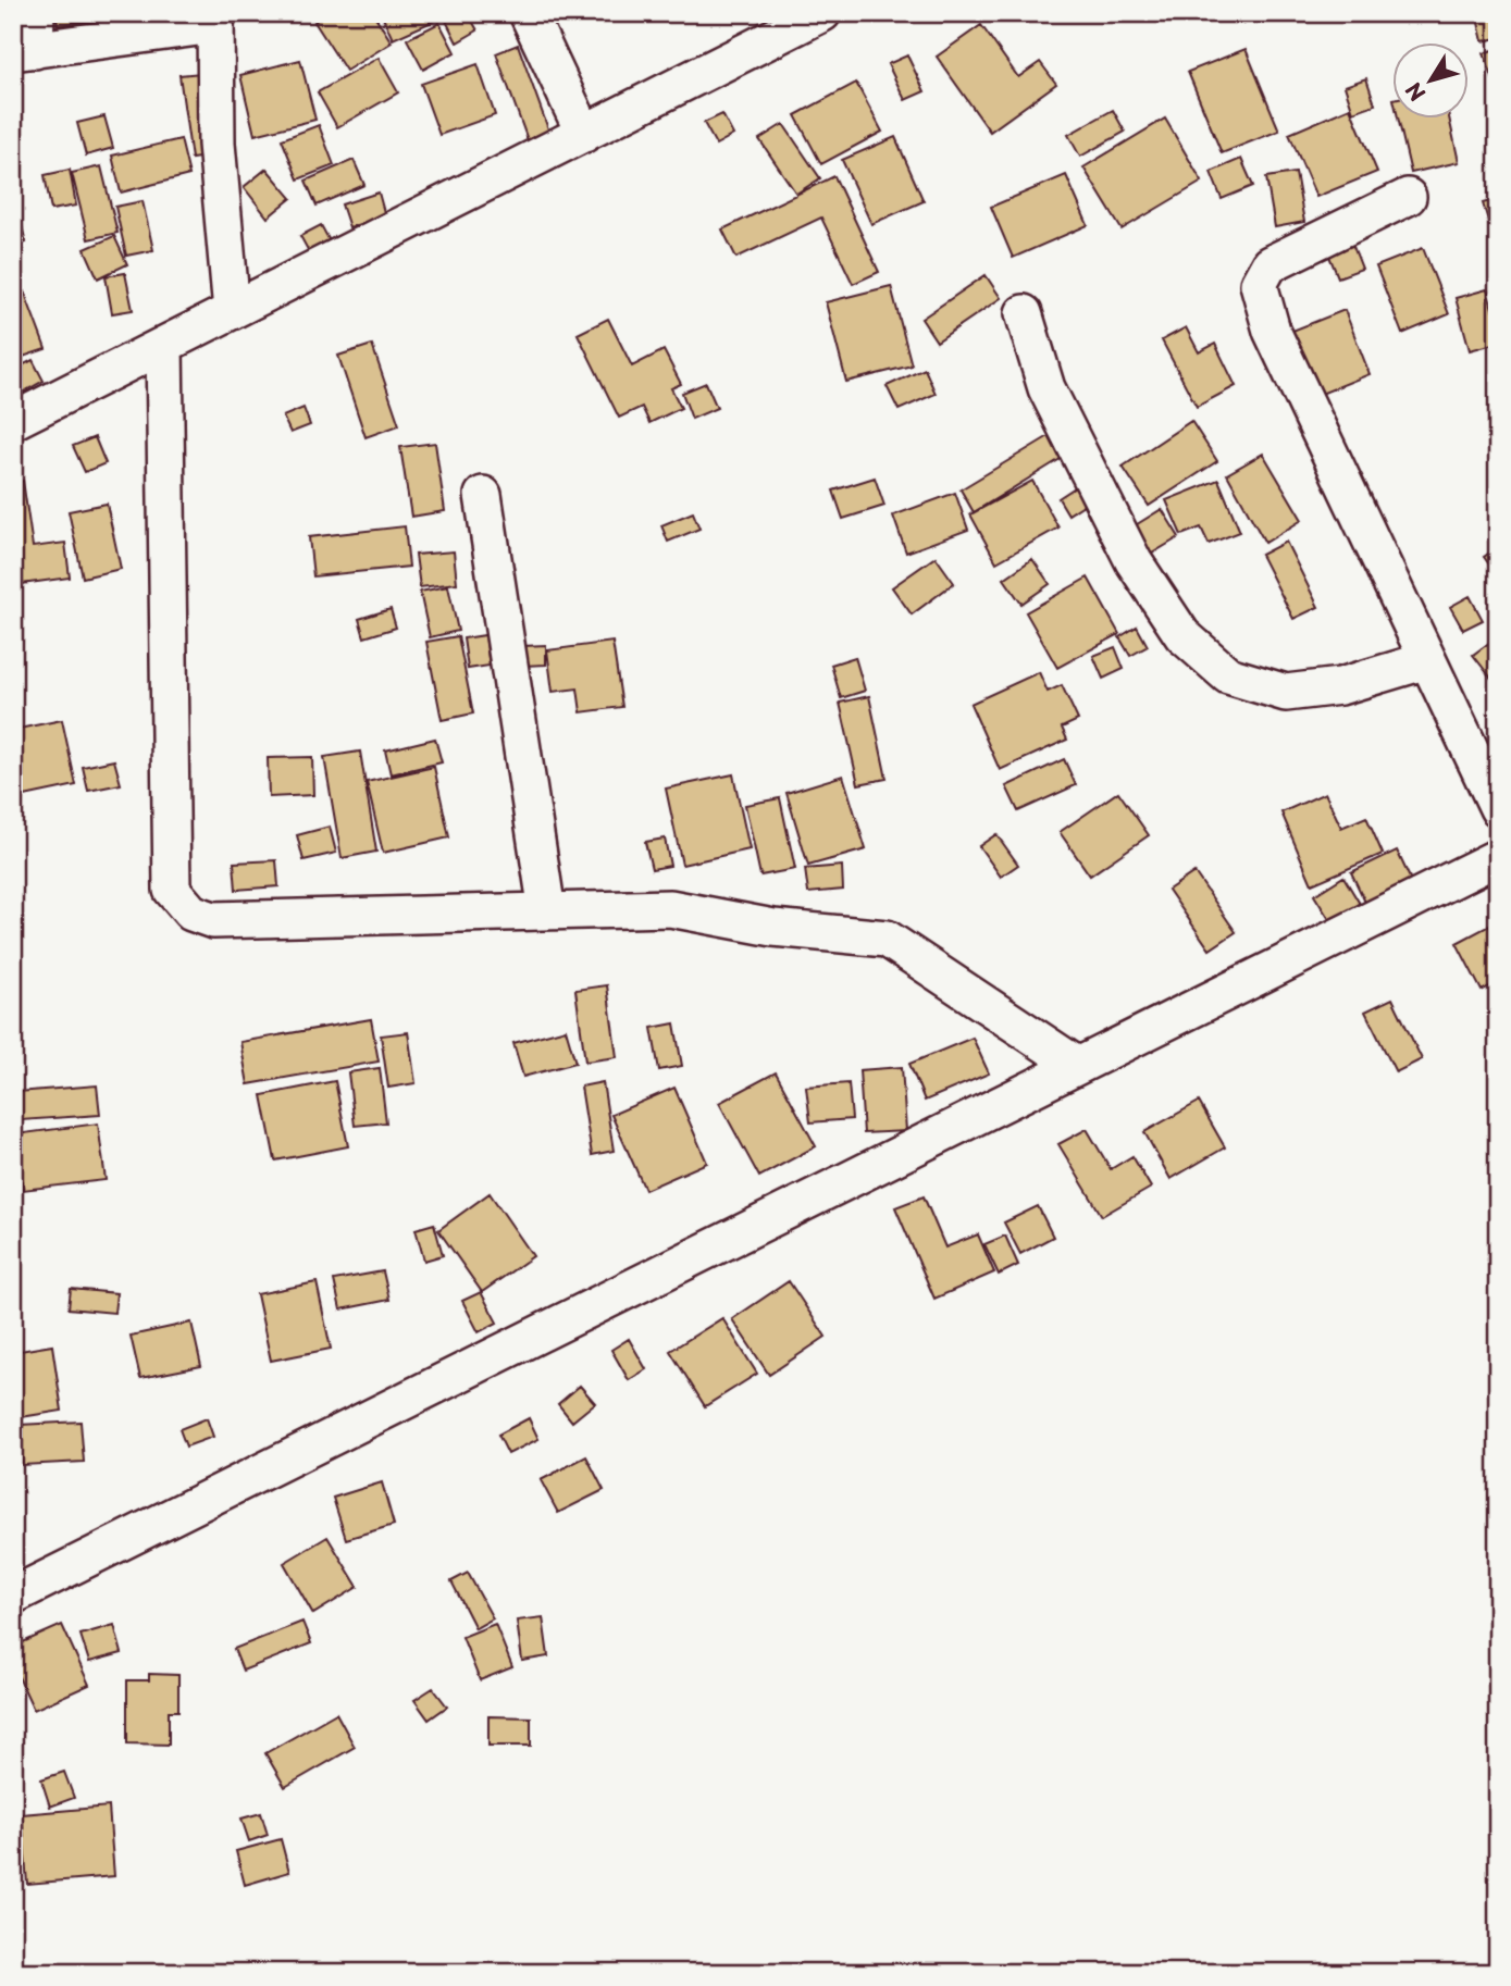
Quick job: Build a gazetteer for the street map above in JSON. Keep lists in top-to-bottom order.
{
  "north": "bottom left"
}
